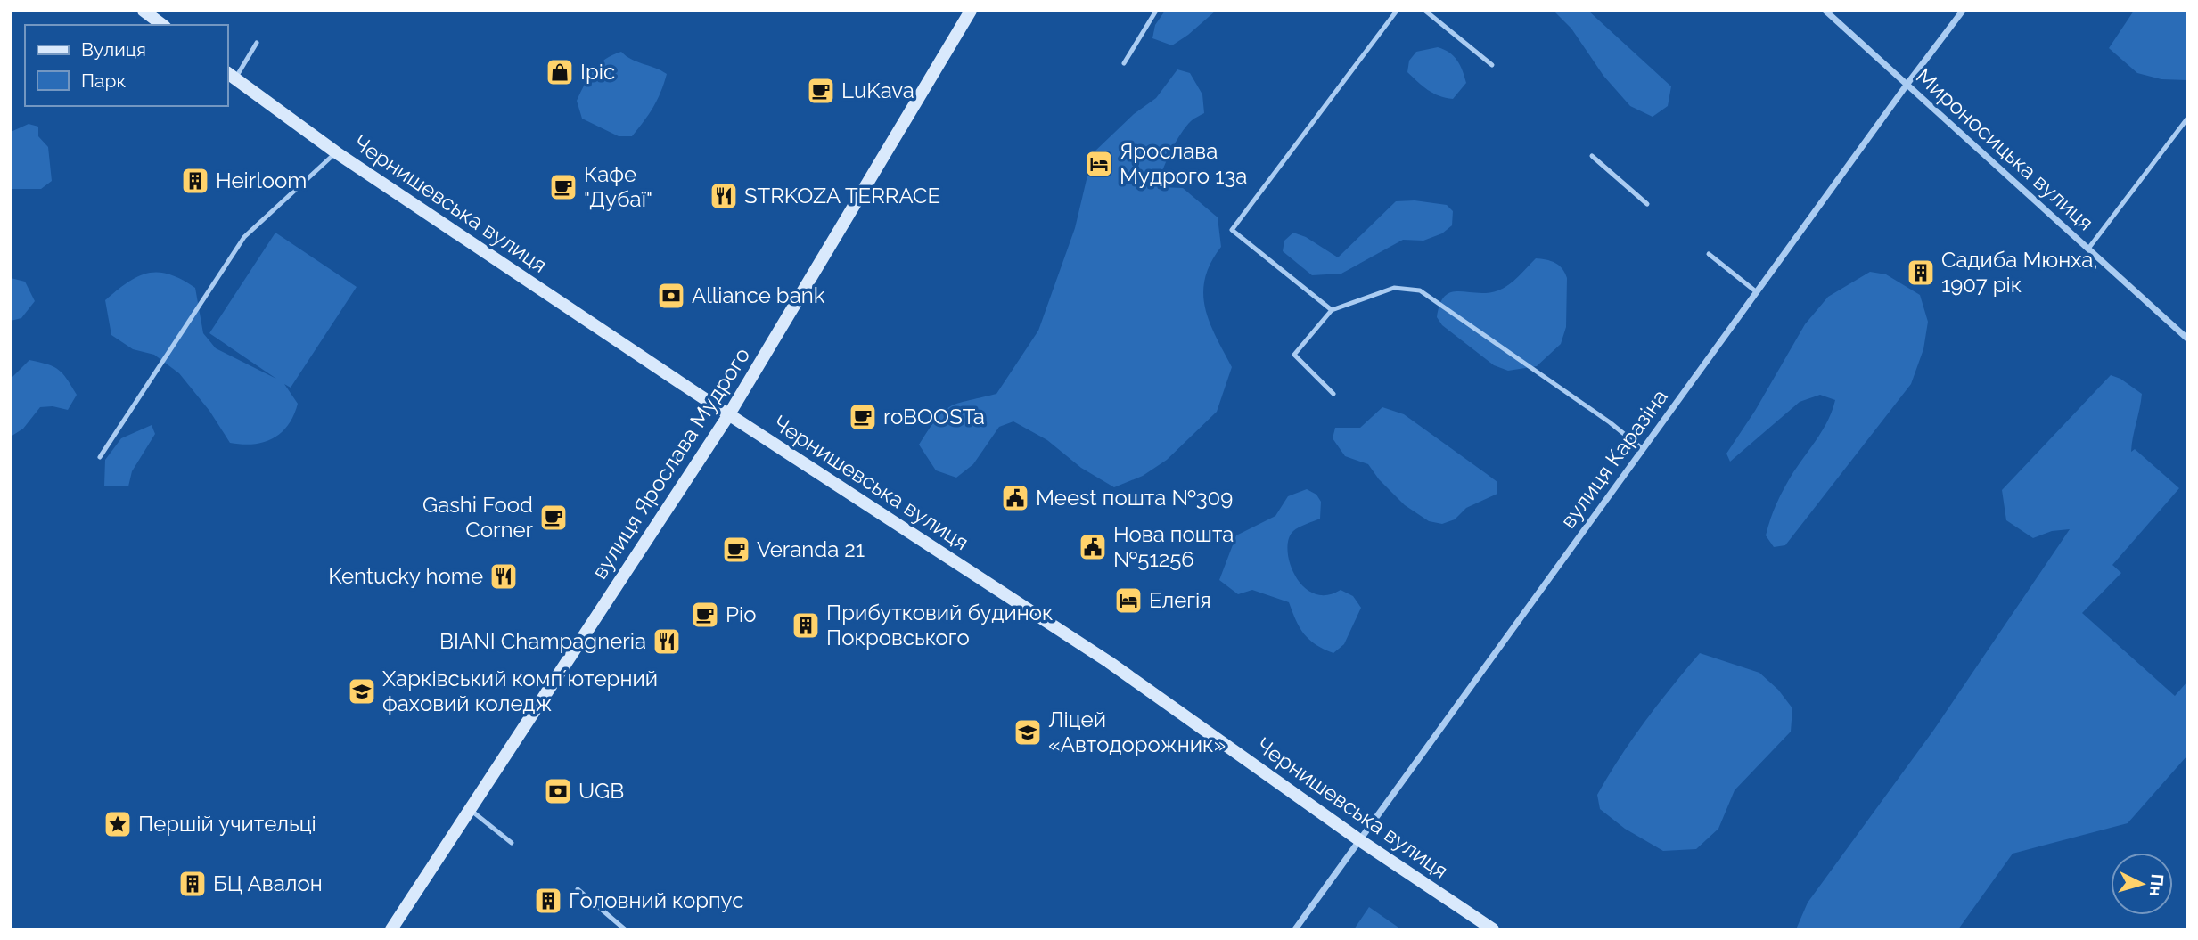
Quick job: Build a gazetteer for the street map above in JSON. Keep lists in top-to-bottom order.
{
  "streets": {
    "street": [
      "Мироносицька вулиця",
      "Чернишевська вулиця",
      "вулиця Каразіна",
      "вулиця Ярослава Мудрого"
    ]
  },
  "crossings": [
    ["Мироносицька вулиця", "вулиця Каразіна"],
    ["Чернишевська вулиця", "вулиця Каразіна"],
    ["Чернишевська вулиця", "вулиця Ярослава Мудрого"]
  ],
  "places": {
    "shop": ["Іріс"],
    "cafe": [
      "LuKava",
      "Кафе \"Дубаї\"",
      "roBOOSTa",
      "Gashi Food Corner",
      "Veranda 21",
      "Ріо"
    ],
    "hotel": ["Ярослава Мудрого 13а", "Елегія"],
    "building": [
      "Heirloom",
      "Садиба Мюнха, 1907 рік",
      "Прибутковий будинок Покровського",
      "БЦ Авалон",
      "Головний корпус"
    ],
    "restaurant": ["STRKOZA TERRACE", "Kentucky home", "BIANI Champagneria"],
    "bank": ["Alliance bank", "UGB"],
    "public building": ["Meest пошта №309", "Нова пошта №51256"],
    "school or university": ["Харківський компʼютерний фаховий коледж", "Ліцей «Автодорожник»"],
    "place": ["Першій учительці"]
  },
  "legend": ["Вулиця", "Парк"],
  "north": "right"
}
